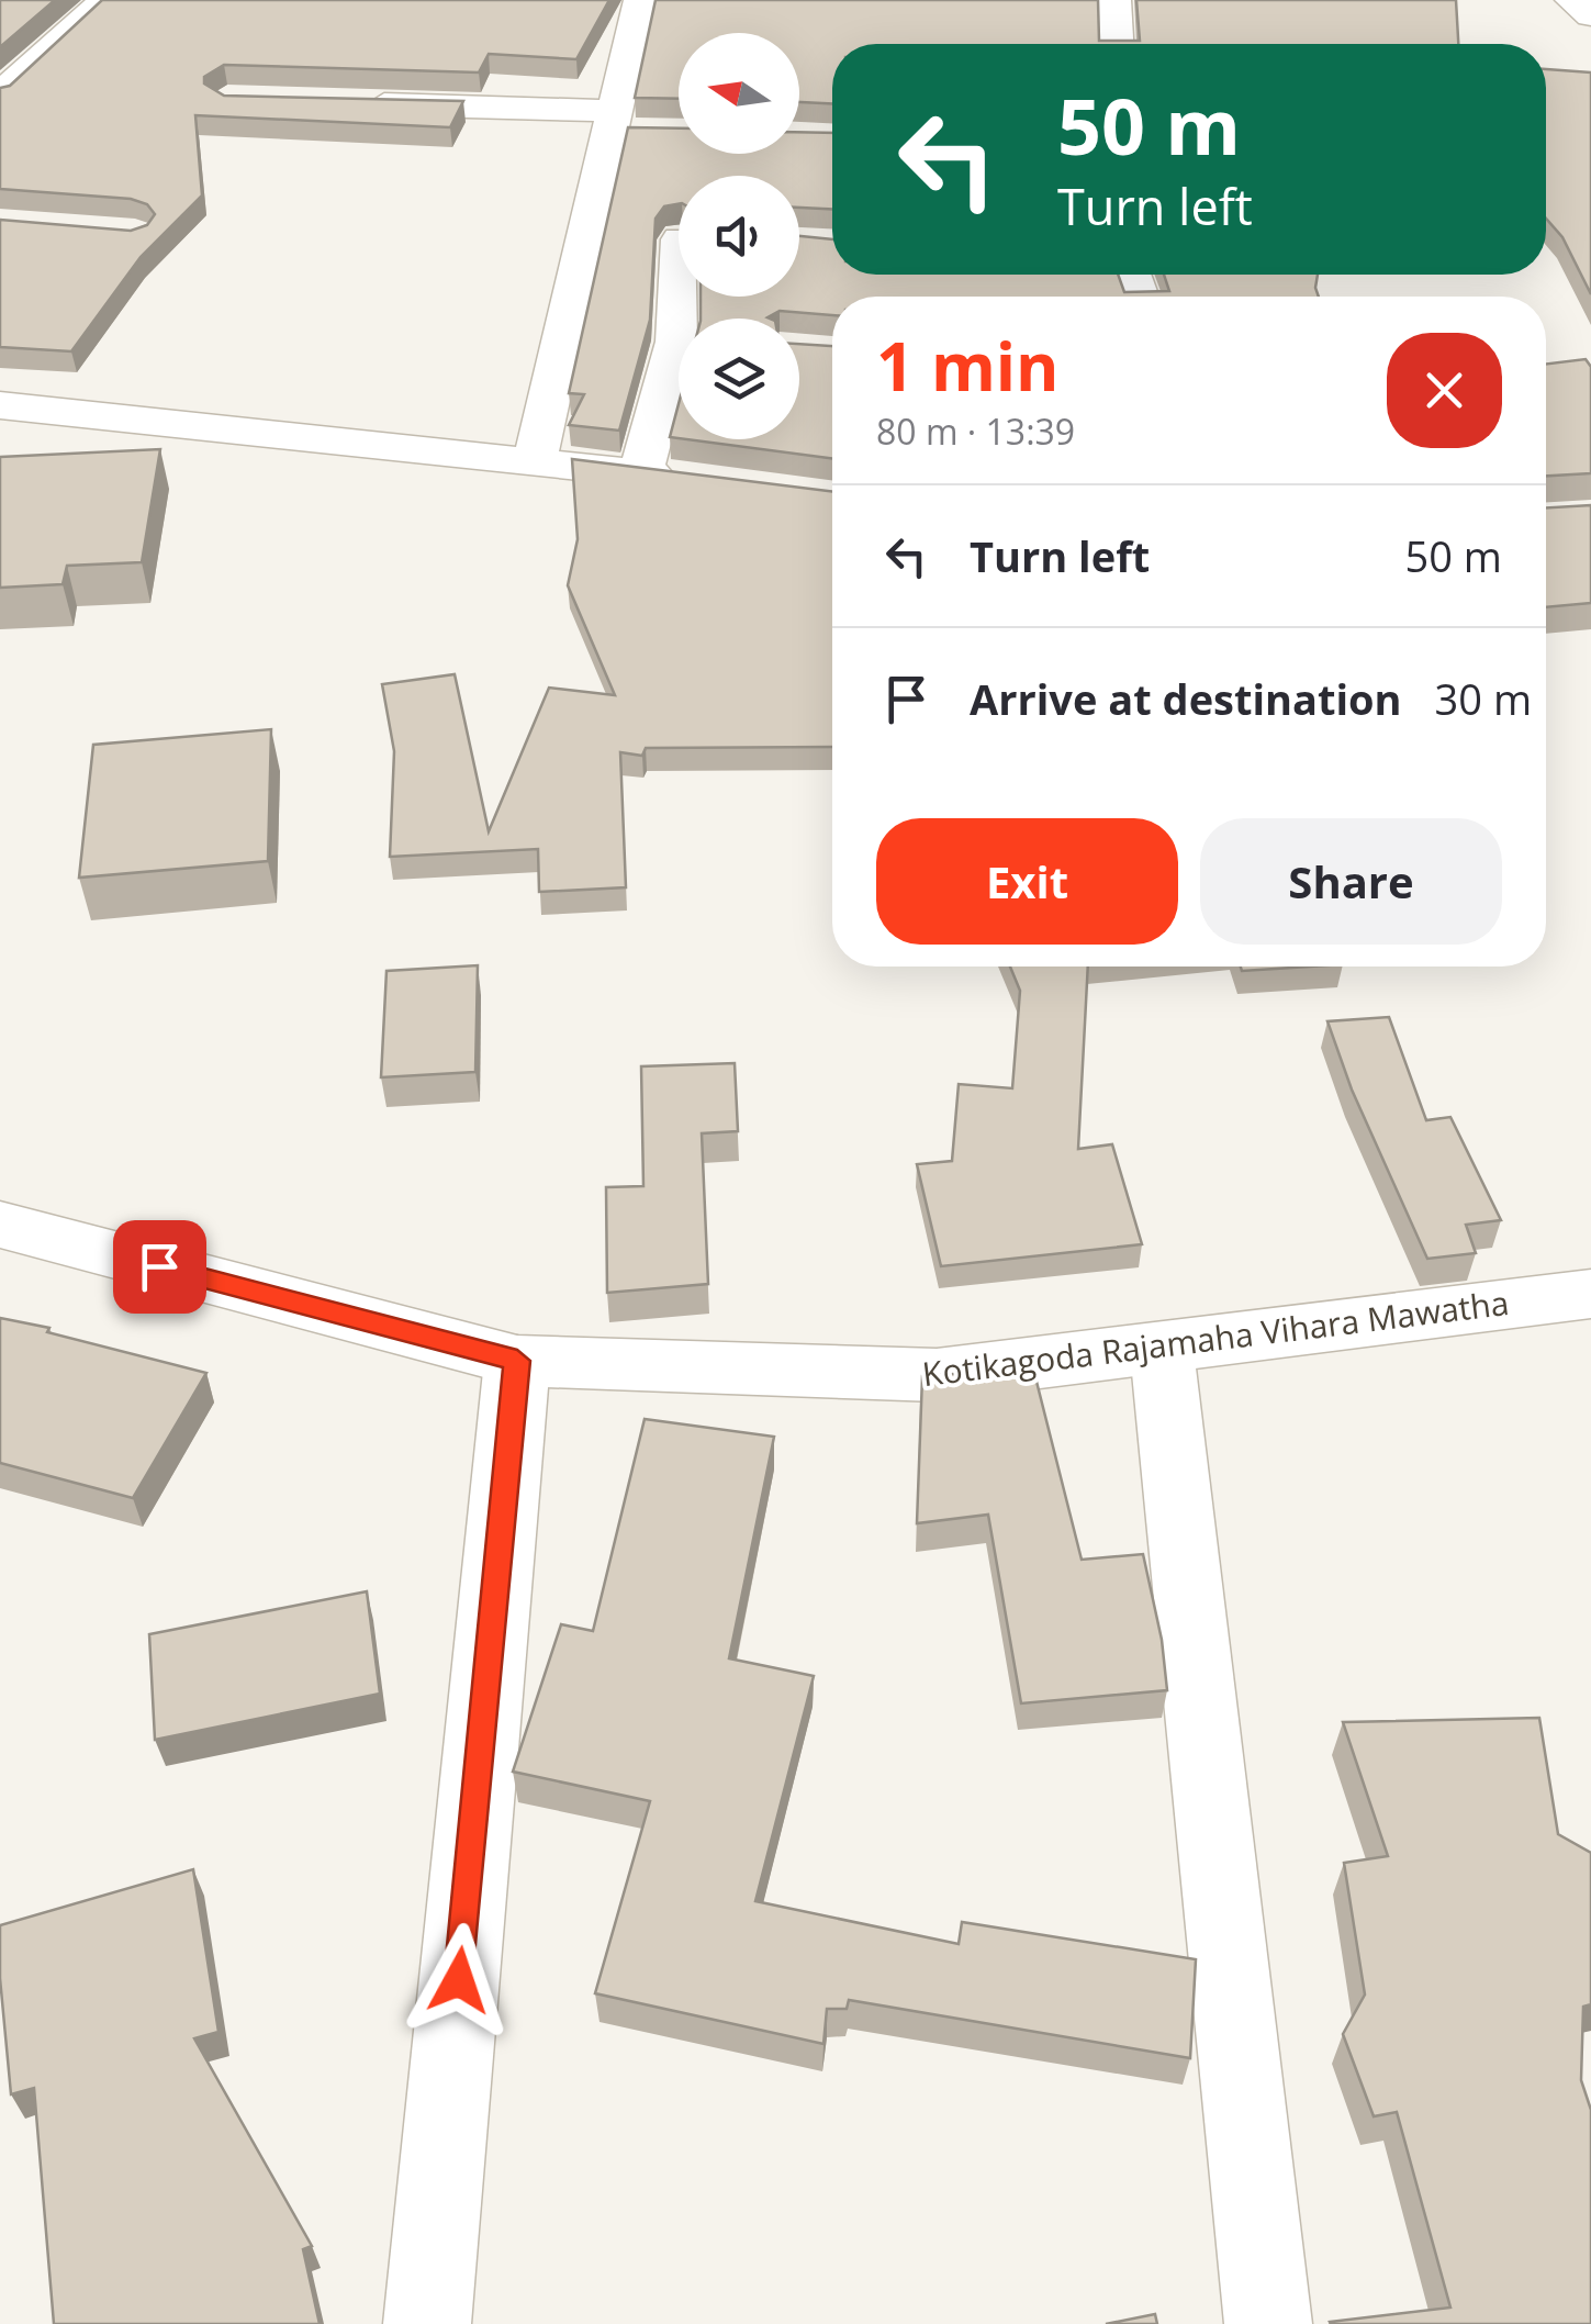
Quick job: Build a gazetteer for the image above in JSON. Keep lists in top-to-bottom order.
{
  "streets": {
    "street": ["Kotikagoda Rajamaha Vihara Mawatha"]
  },
  "north": "left",
  "page": {
    "turn": ["50 m", "Turn left"],
    "heading": ["1 min", "80 m · 13:39"],
    "list": [
      {
        "name": "Turn left",
        "value": "50 m"
      },
      {
        "name": "Arrive at destination",
        "value": "30 m"
      }
    ],
    "buttons": ["Exit", "Share"]
  }
}
